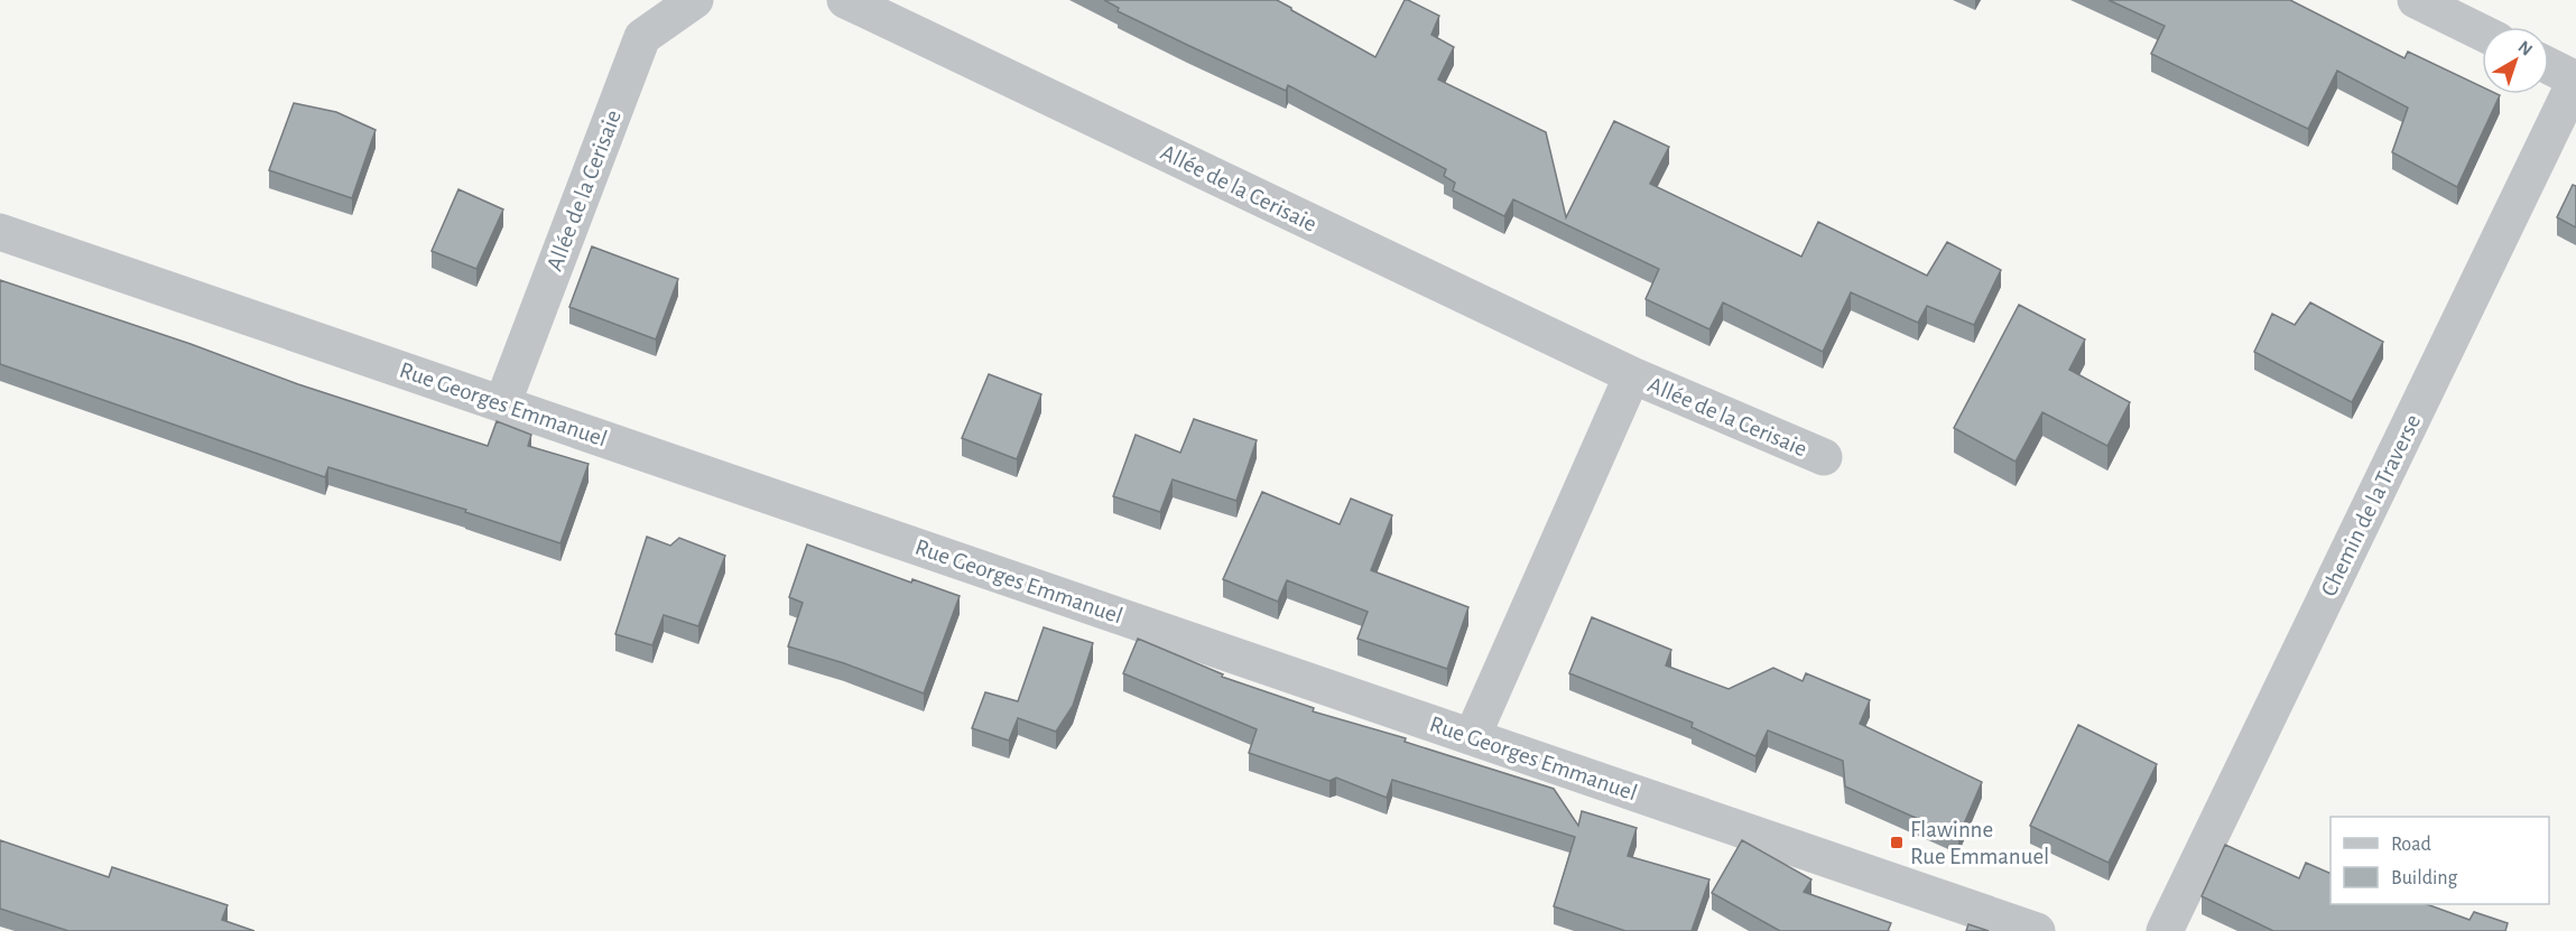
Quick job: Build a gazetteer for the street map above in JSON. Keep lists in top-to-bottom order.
{
  "streets": {
    "street": ["Allée de la Cerisaie", "Rue Georges Emmanuel", "Chemin de la Traverse"]
  },
  "crossings": [
    ["Allée de la Cerisaie", "Rue Georges Emmanuel"]
  ],
  "places": {
    "transit": ["Flawinne Rue Emmanuel"]
  },
  "legend": ["Road", "Building"],
  "north": "top right"
}
